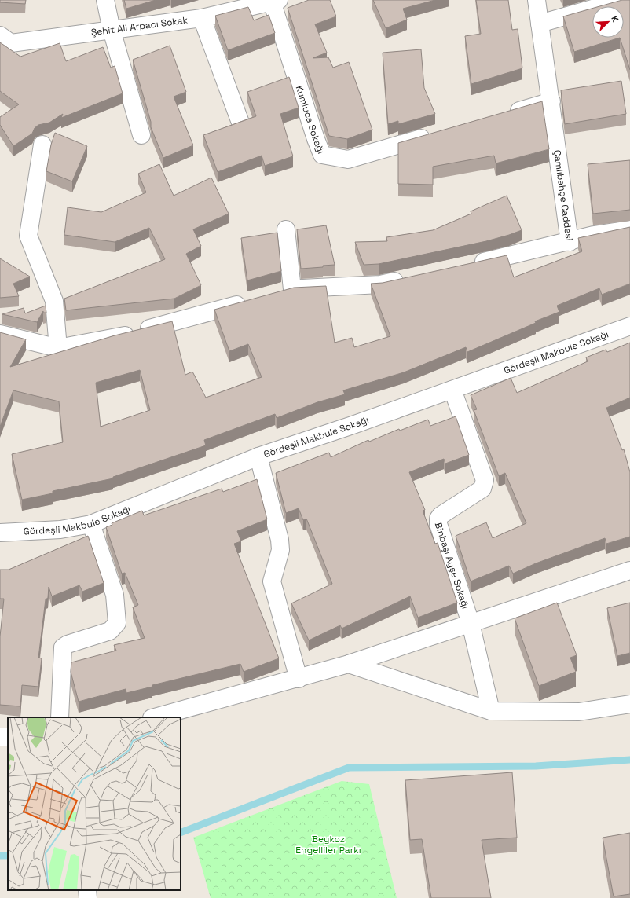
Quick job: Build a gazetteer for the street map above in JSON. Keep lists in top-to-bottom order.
{
  "streets": {
    "street": [
      "Şehit Ali Arpacı Sokak",
      "Kumluca Sokağı",
      "Çamlıbahçe Caddesi",
      "Gördeşli Makbule Sokağı",
      "Binbaşı Ayşe Sokağı"
    ]
  },
  "crossings": [
    ["Şehit Ali Arpacı Sokak", "Kumluca Sokağı"],
    ["Gördeşli Makbule Sokağı", "Binbaşı Ayşe Sokağı"]
  ],
  "parks": ["Beykoz Engelliler Parkı"],
  "north": "top right"
}
